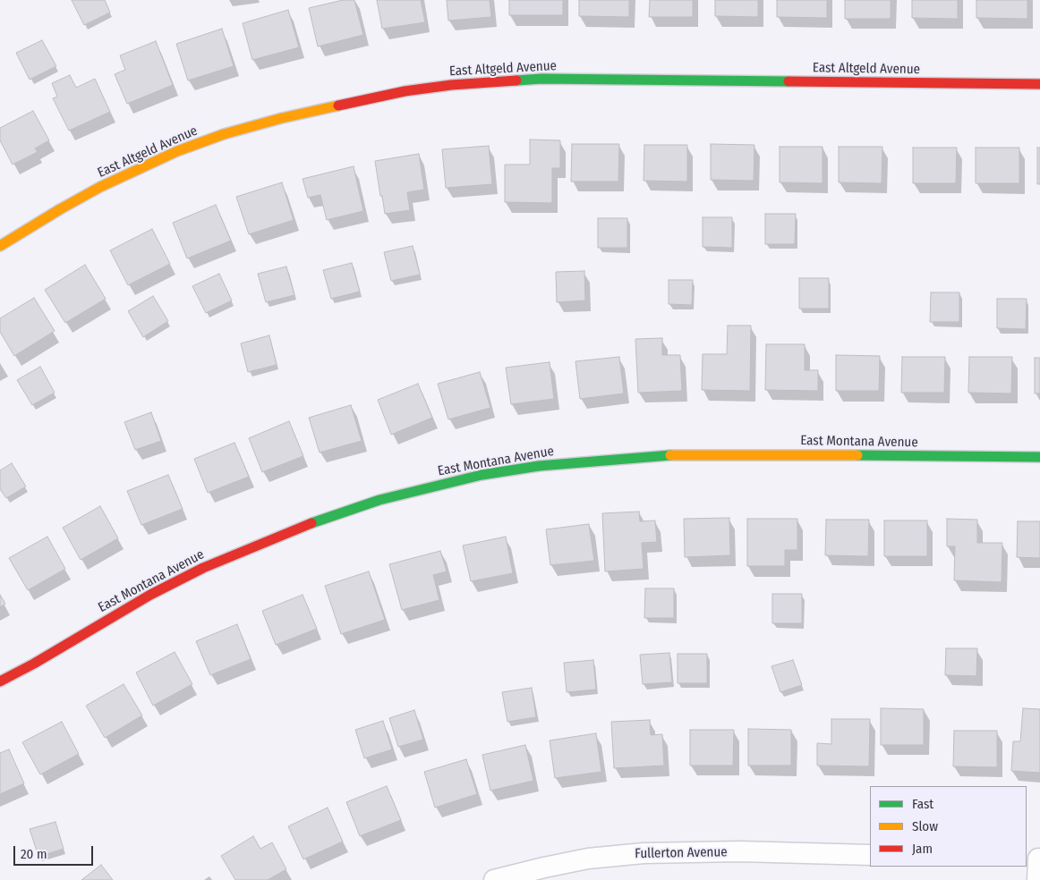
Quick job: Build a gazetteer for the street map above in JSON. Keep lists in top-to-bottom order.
{
  "streets": {
    "street": ["East Altgeld Avenue", "East Montana Avenue", "Fullerton Avenue"]
  },
  "legend": ["Fast", "Slow", "Jam"],
  "scale_bar": "20 m"
}
